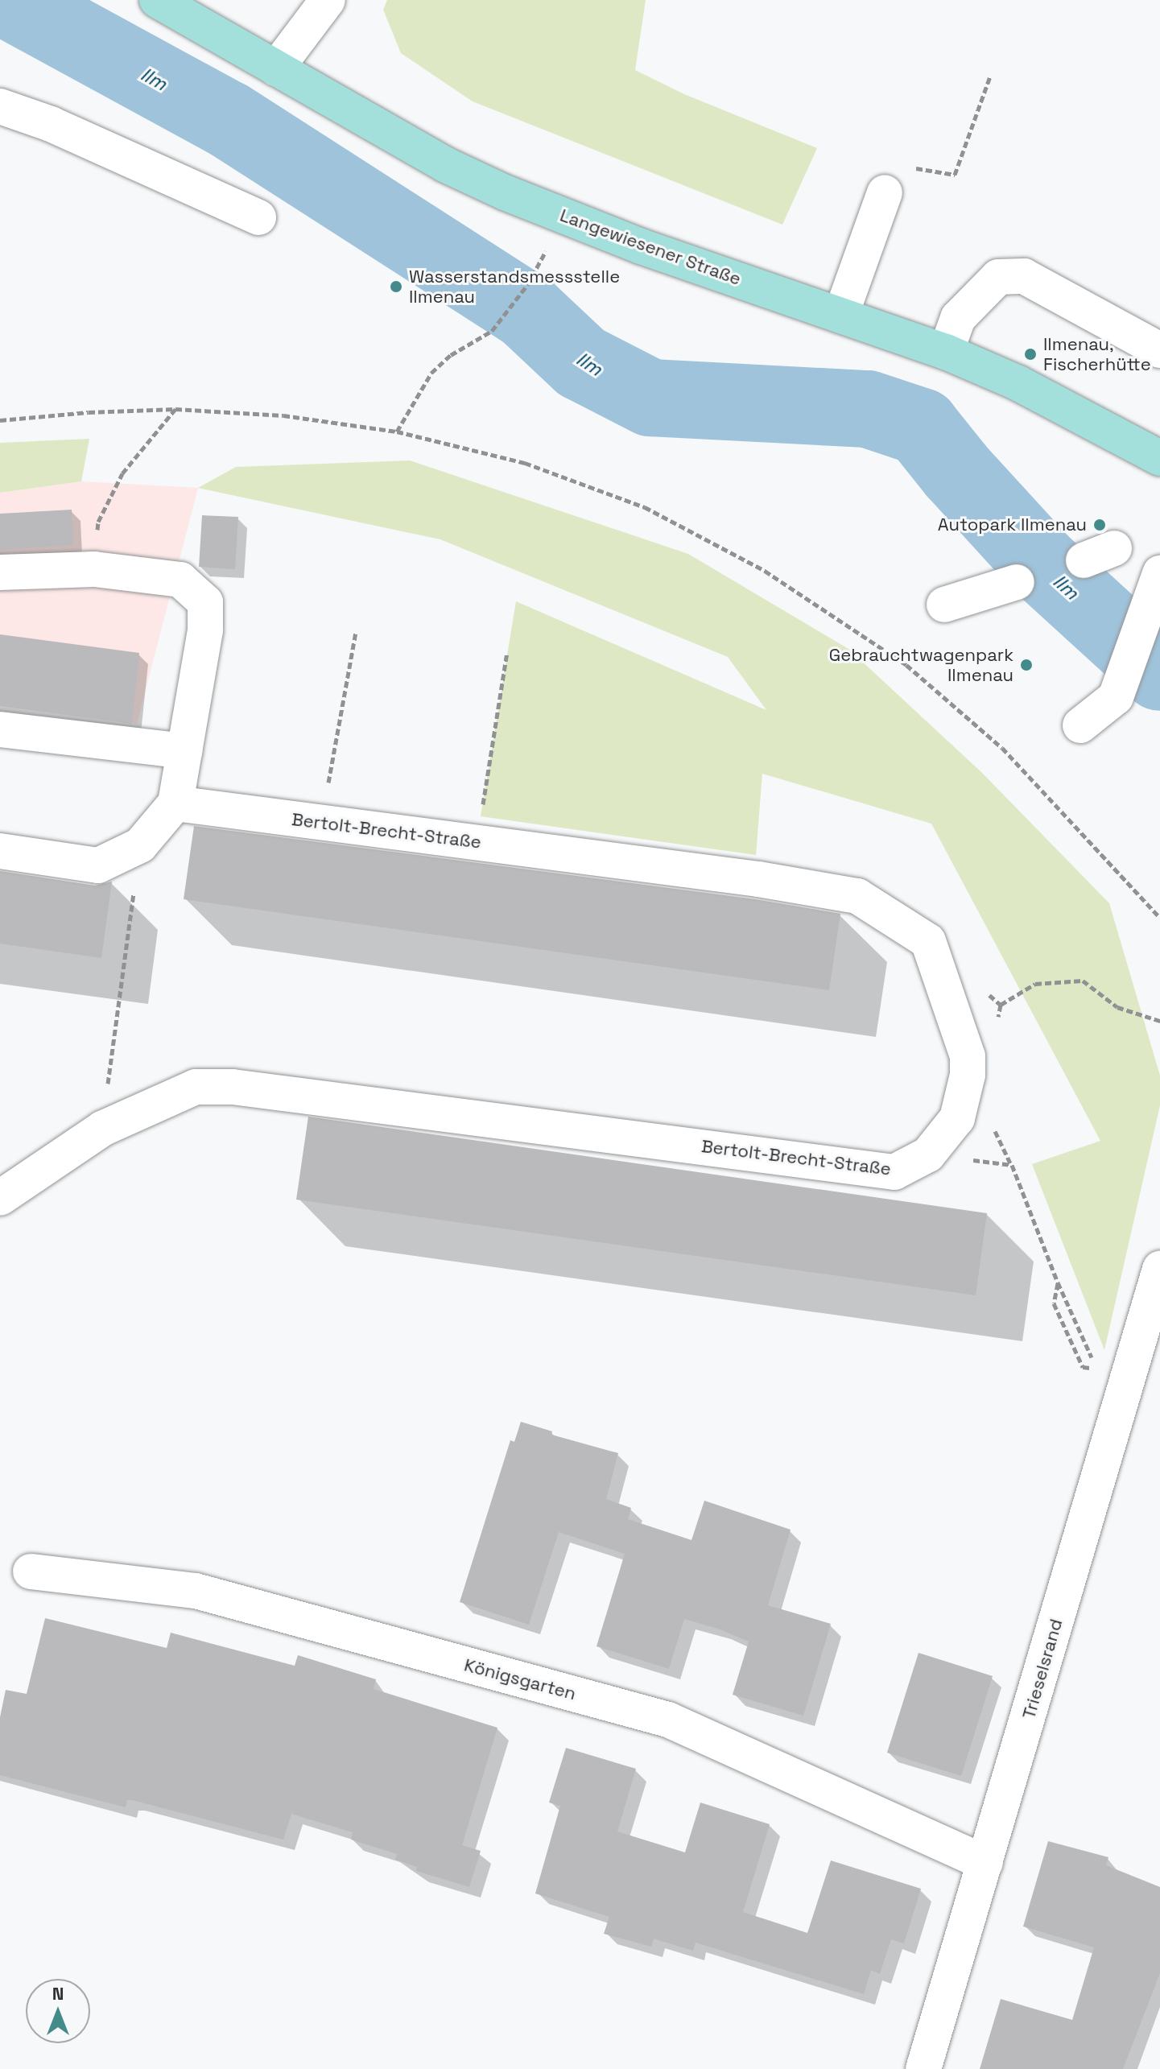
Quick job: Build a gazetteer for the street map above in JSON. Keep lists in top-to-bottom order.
{
  "streets": {
    "main road": ["Langewiesener Straße"],
    "street": ["Bertolt-Brecht-Straße", "Trieselsrand", "Königsgarten"]
  },
  "crossings": [
    ["Trieselsrand", "Königsgarten"]
  ],
  "water": ["Ilm"],
  "places": [
    "Wasserstandsmessstelle Ilmenau",
    "Ilmenau, Fischerhütte",
    "Autopark Ilmenau",
    "Gebrauchtwagenpark Ilmenau"
  ],
  "north": "top"
}
